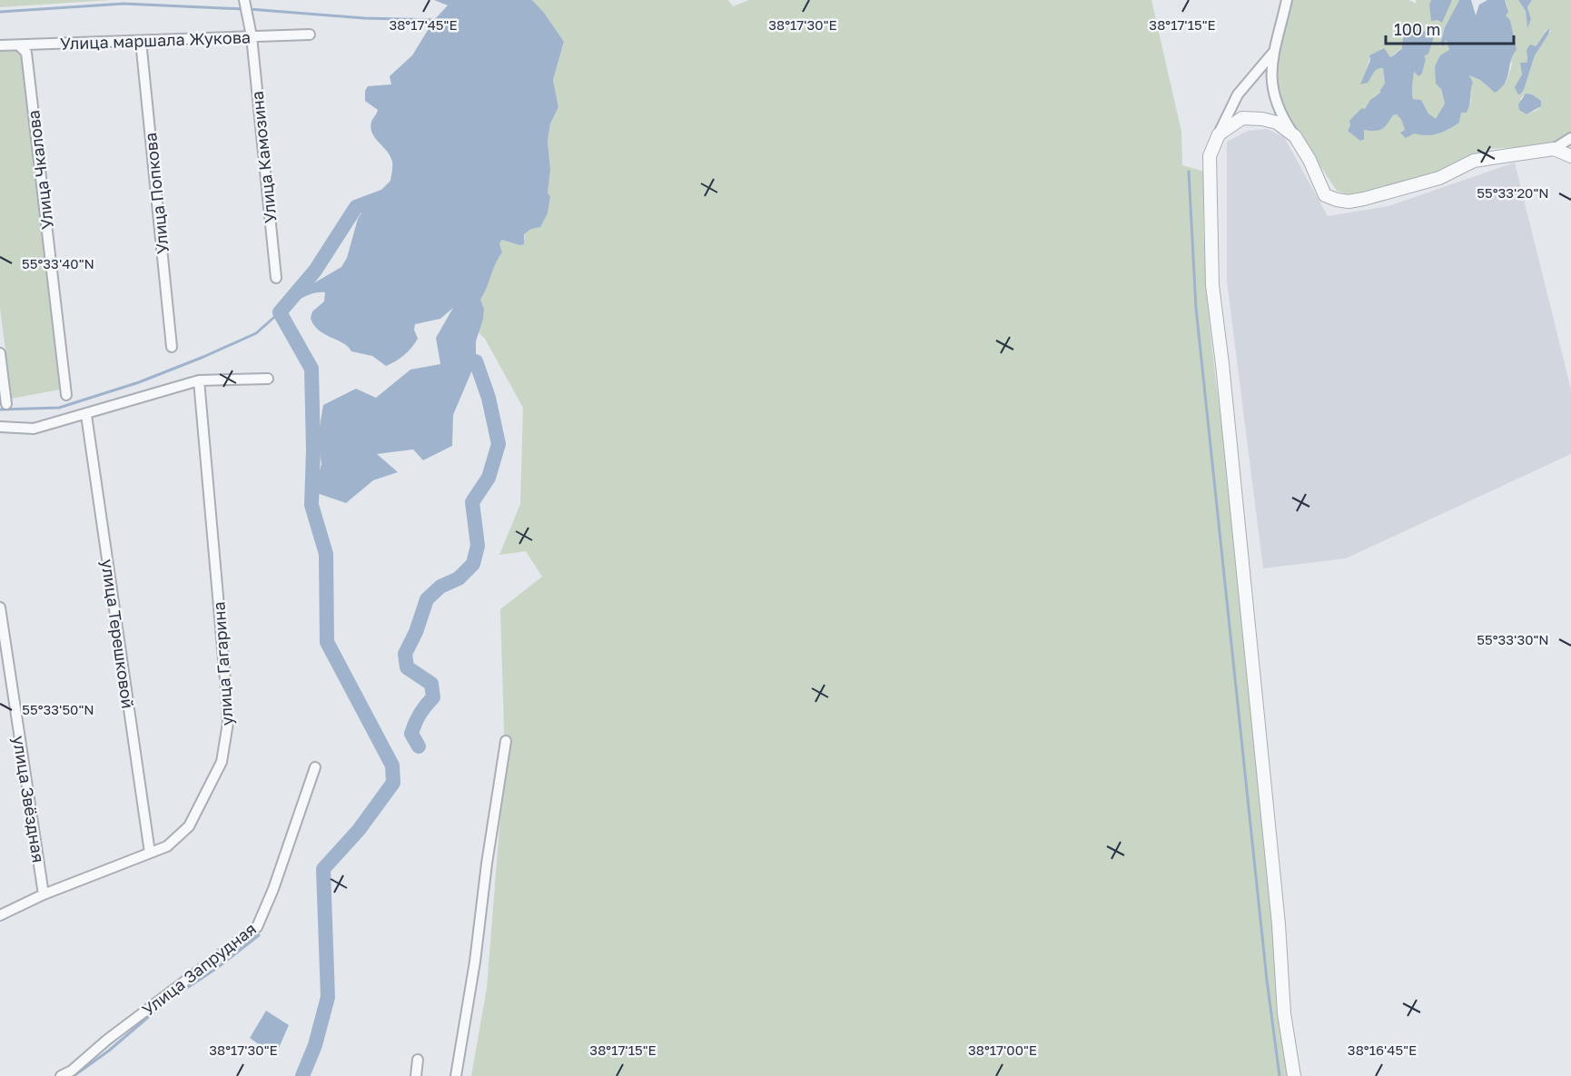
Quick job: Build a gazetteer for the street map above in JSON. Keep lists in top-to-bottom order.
{
  "streets": {
    "street": [
      "Улица маршала Жукова",
      "Улица Камозина",
      "Улица Чкалова",
      "Улица Попкова",
      "улица Терешковой",
      "улица Гагарина",
      "улица Звёздная",
      "Улица Запрудная"
    ]
  },
  "crossings": [
    ["Улица маршала Жукова", "Улица Камозина"],
    ["Улица маршала Жукова", "Улица Чкалова"],
    ["Улица маршала Жукова", "Улица Попкова"],
    ["улица Терешковой", "улица Гагарина"],
    ["улица Гагарина", "улица Звёздная"]
  ],
  "scale_bar": "100 m",
  "coordinates": [
    "38°17'45\"E",
    "38°17'30\"E",
    "38°17'15\"E",
    "55°33'20\"N",
    "55°33'40\"N",
    "55°33'30\"N",
    "55°33'50\"N",
    "38°17'00\"E",
    "38°16'45\"E"
  ]
}
